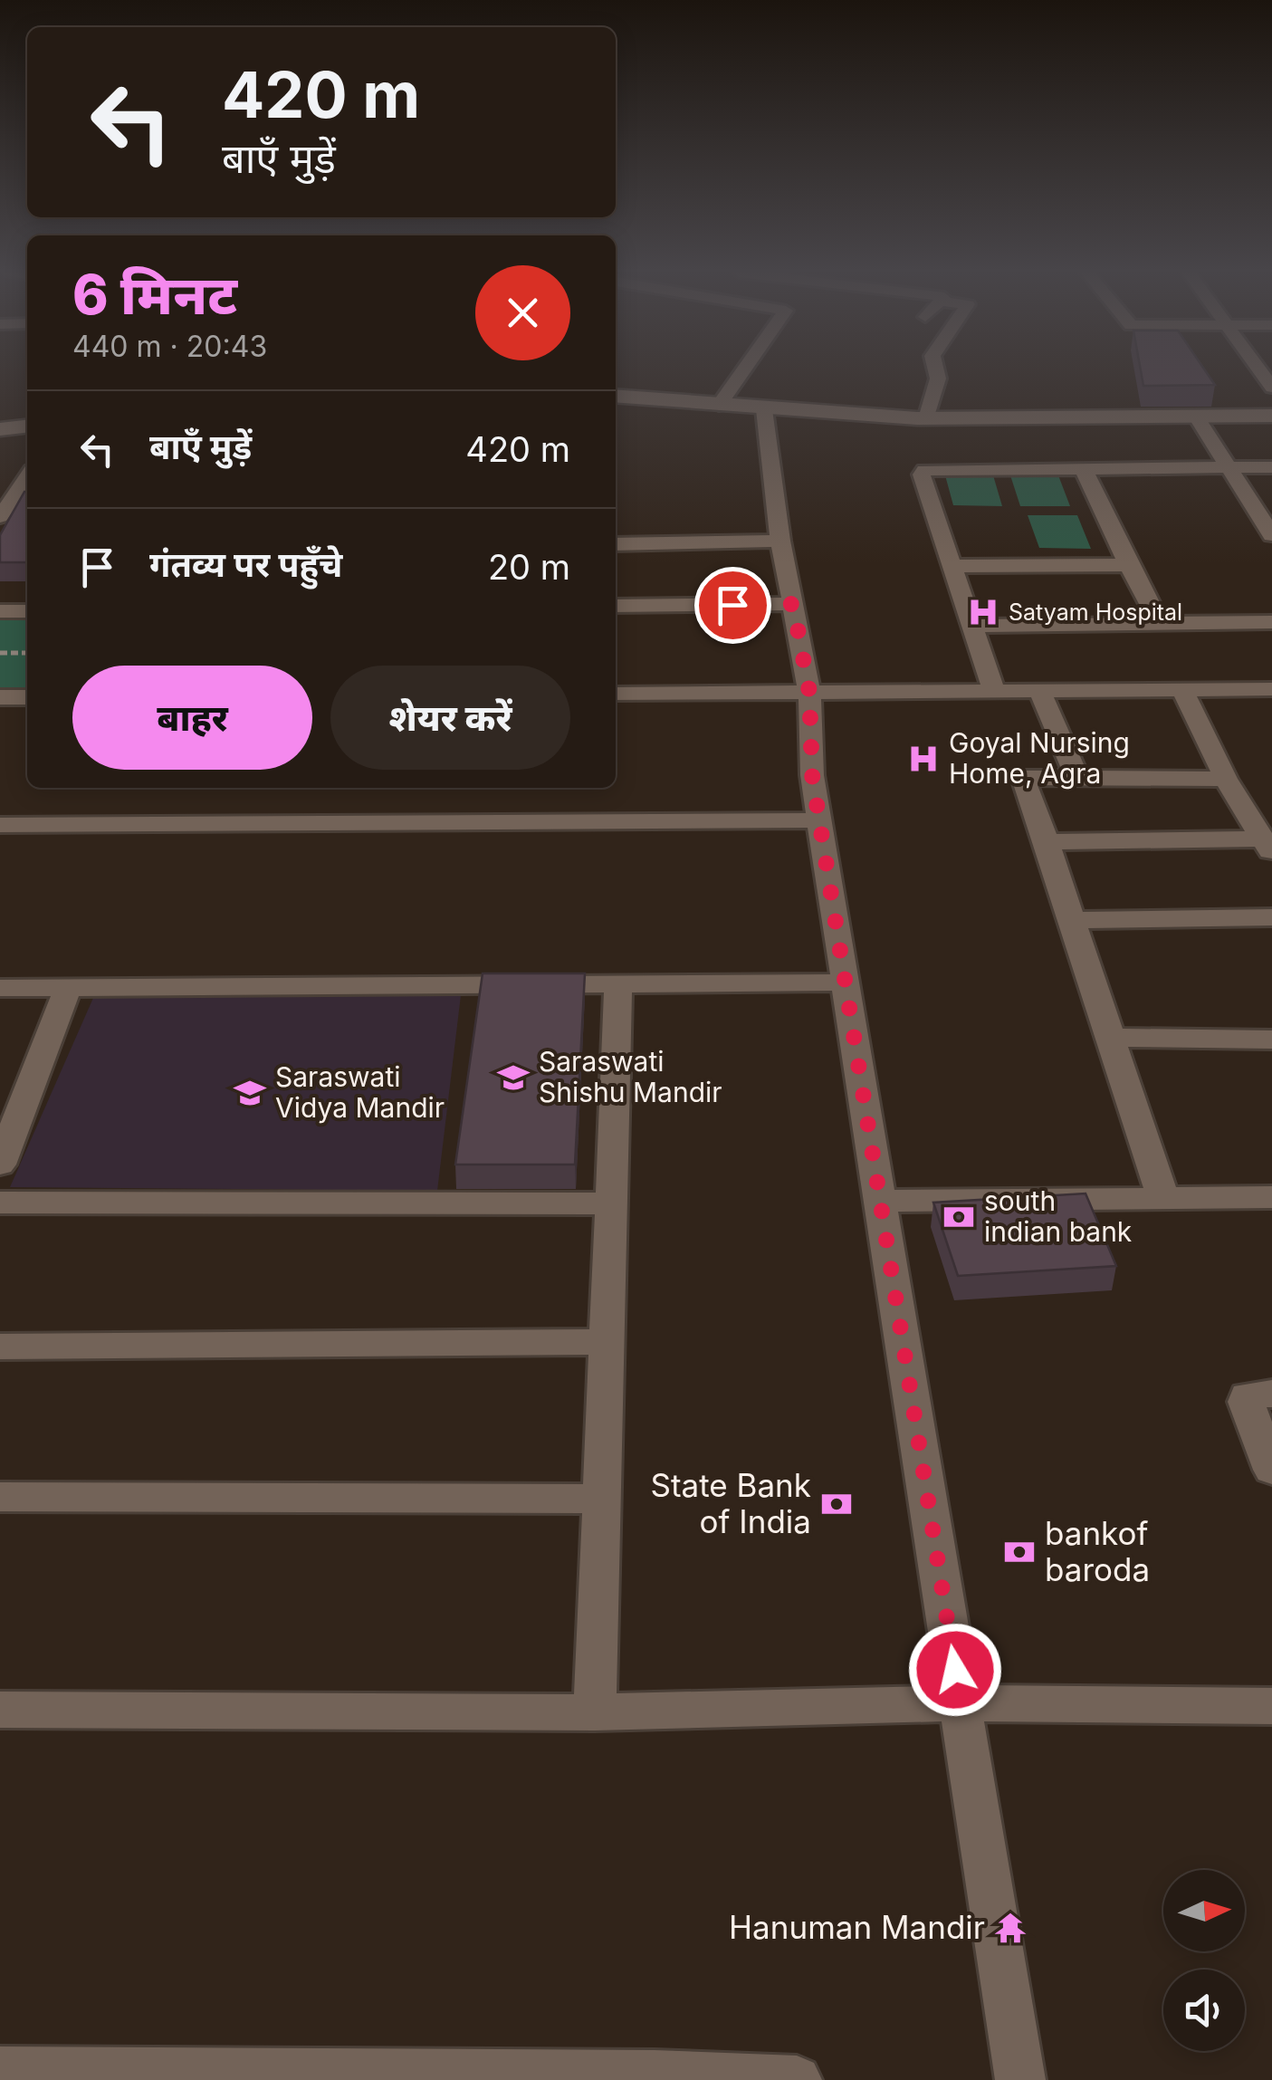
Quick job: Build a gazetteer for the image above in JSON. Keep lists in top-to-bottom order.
{
  "places": {
    "hospital": ["Satyam Hospital", "Goyal Nursing Home, Agra"],
    "school or university": ["Saraswati Shishu Mandir", "Saraswati Vidya Mandir"],
    "bank": ["south indian bank", "State Bank of India", "bankof baroda"],
    "temple": ["Hanuman Mandir"]
  },
  "north": "right",
  "page": {
    "turn": ["420 m", "बाएँ मुड़ें"],
    "heading": ["6 मिनट", "440 m · 20:43"],
    "list": [
      {
        "name": "बाएँ मुड़ें",
        "value": "420 m"
      },
      {
        "name": "गंतव्य पर पहुँचे",
        "value": "20 m"
      }
    ],
    "buttons": ["बाहर", "शेयर करें"]
  }
}
